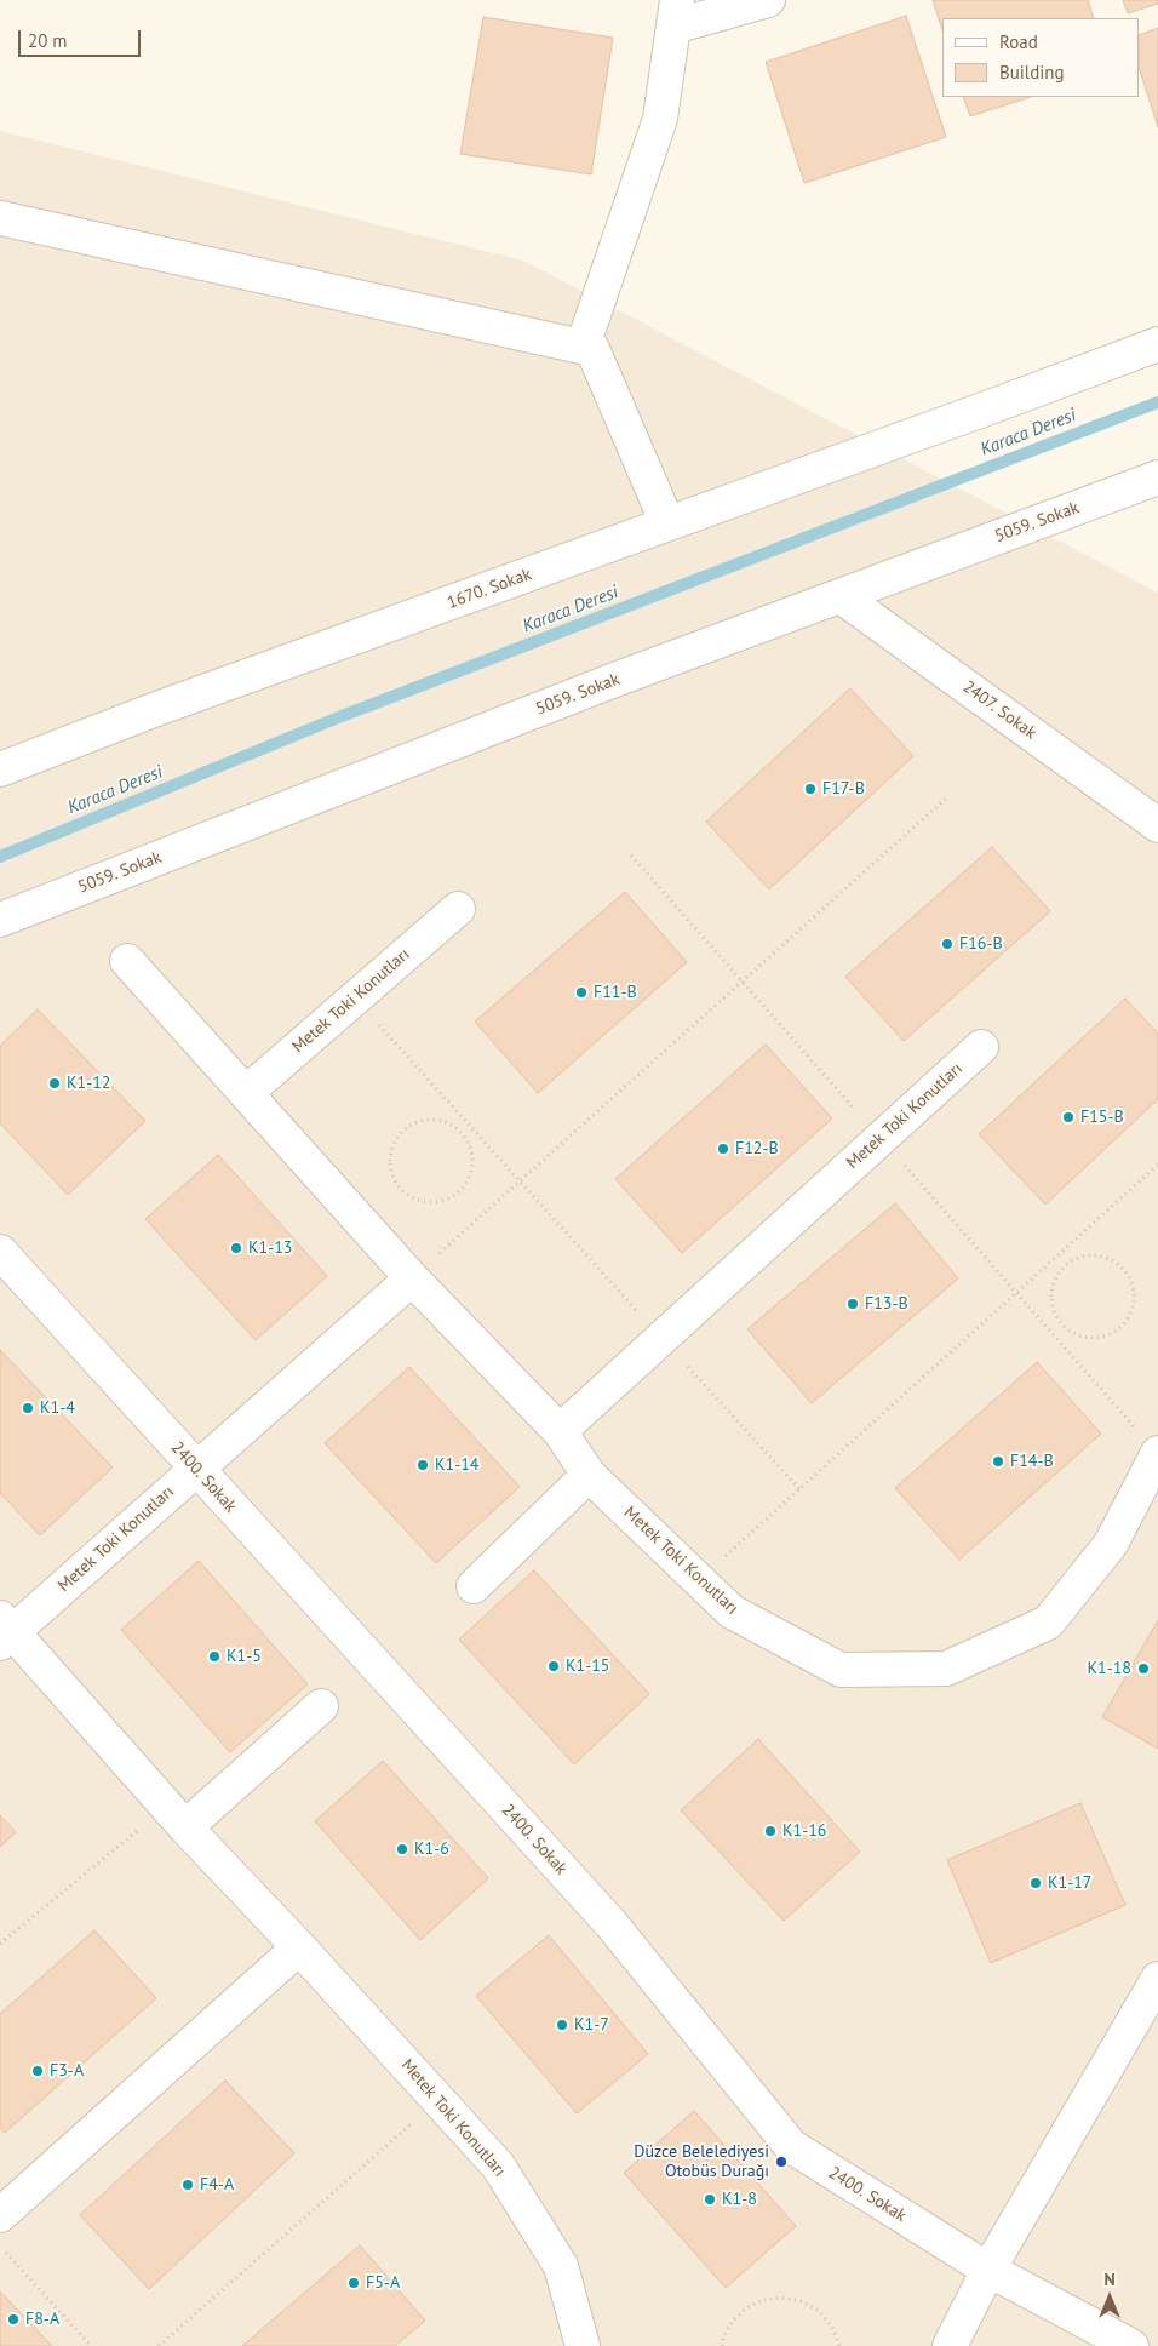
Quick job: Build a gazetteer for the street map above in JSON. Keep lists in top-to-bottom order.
{
  "streets": {
    "street": [
      "5059. Sokak",
      "1670. Sokak",
      "2407. Sokak",
      "Metek Toki Konutları",
      "2400. Sokak"
    ]
  },
  "crossings": [
    ["5059. Sokak", "2407. Sokak"],
    ["Metek Toki Konutları", "2400. Sokak"]
  ],
  "water": ["Karaca Deresi"],
  "places": [
    "F17-B",
    "F16-B",
    "F11-B",
    "K1-12",
    "F15-B",
    "F12-B",
    "K1-13",
    "F13-B",
    "K1-4",
    "F14-B",
    "K1-14",
    "K1-5",
    "K1-15",
    "K1-18",
    "K1-16",
    "K1-6",
    "K1-17",
    "K1-7",
    "F3-A",
    "Düzce Belelediyesi Otobüs Durağı",
    "F4-A",
    "K1-8",
    "F5-A",
    "F8-A"
  ],
  "legend": ["Road", "Building"],
  "scale_bar": "20 m",
  "north": "top"
}
